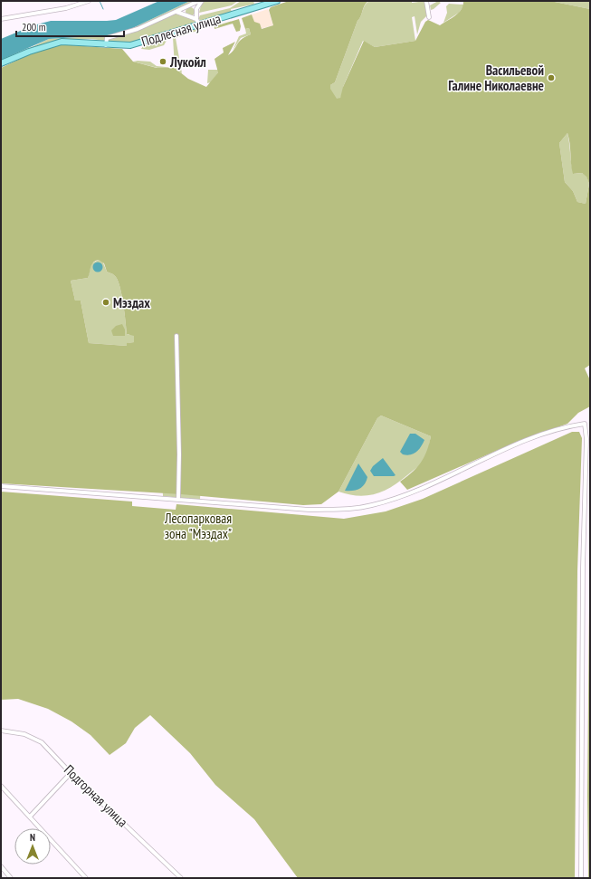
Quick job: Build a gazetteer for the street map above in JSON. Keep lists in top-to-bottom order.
{
  "streets": {
    "main road": ["Подлесная улица"],
    "street": ["Подгорная улица"]
  },
  "parks": ["Лесопарковая зона \"Мэздах\""],
  "places": ["Лукойл", "Васильевой Галине Николаевне", "Мэздах"],
  "scale_bar": "200 m",
  "north": "top"
}
